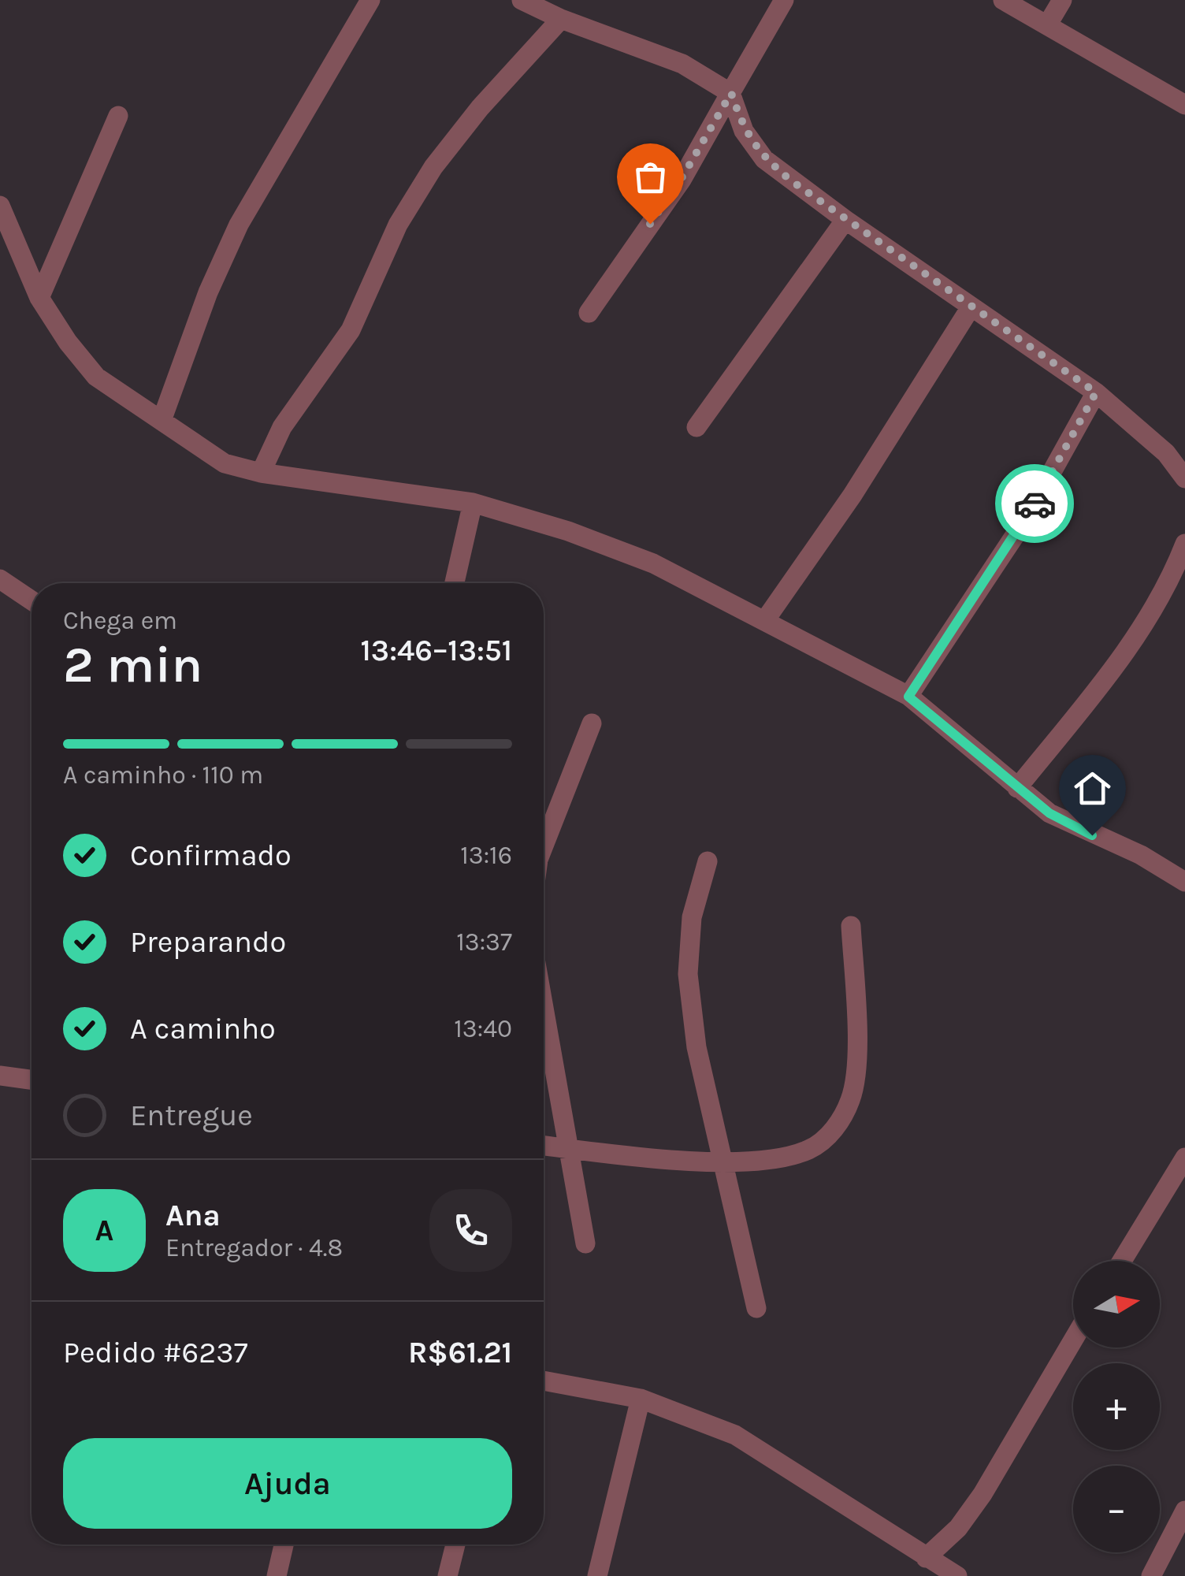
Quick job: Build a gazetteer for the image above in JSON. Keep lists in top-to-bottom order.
{
  "north": "right",
  "page": {
    "heading": ["2 min", "Chega em", "13:46–13:51"],
    "panel": [
      "Ana",
      "Entregador · 4.8",
      "Pedido #6237",
      "R$61.21"
    ],
    "bar": "A caminho · 110 m",
    "list": [
      ["Confirmado", "13:16"],
      ["Preparando", "13:37"],
      ["A caminho", "13:40"],
      "Entregue"
    ],
    "round": "A",
    "map_buttons": ["+", "−"],
    "buttons": "Ajuda"
  }
}
